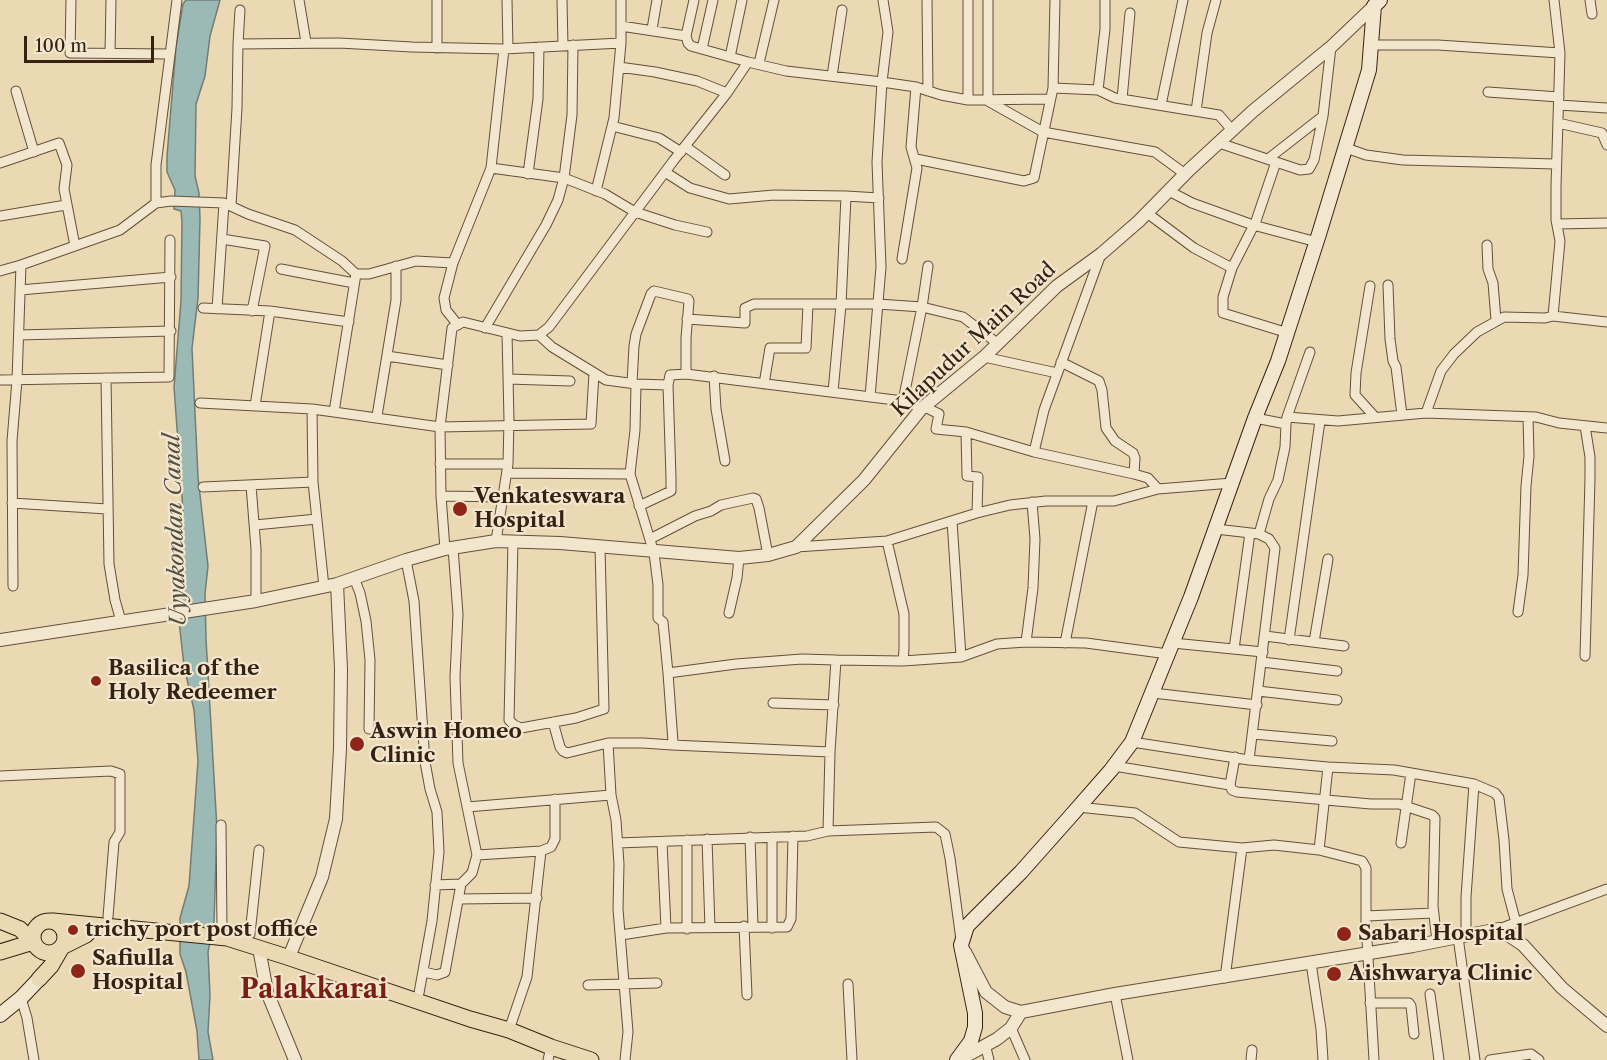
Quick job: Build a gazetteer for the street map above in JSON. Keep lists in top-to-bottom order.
{
  "streets": {
    "street": ["Kilapudur Main Road"]
  },
  "districts": ["Palakkarai"],
  "water": ["Uyyakondan Canal"],
  "places": [
    "Venkateswara Hospital",
    "Basilica of the Holy Redeemer",
    "Aswin Homeo Clinic",
    "trichy port post office",
    "Sabari Hospital",
    "Safiulla Hospital",
    "Aishwarya Clinic"
  ],
  "scale_bar": "100 m"
}
